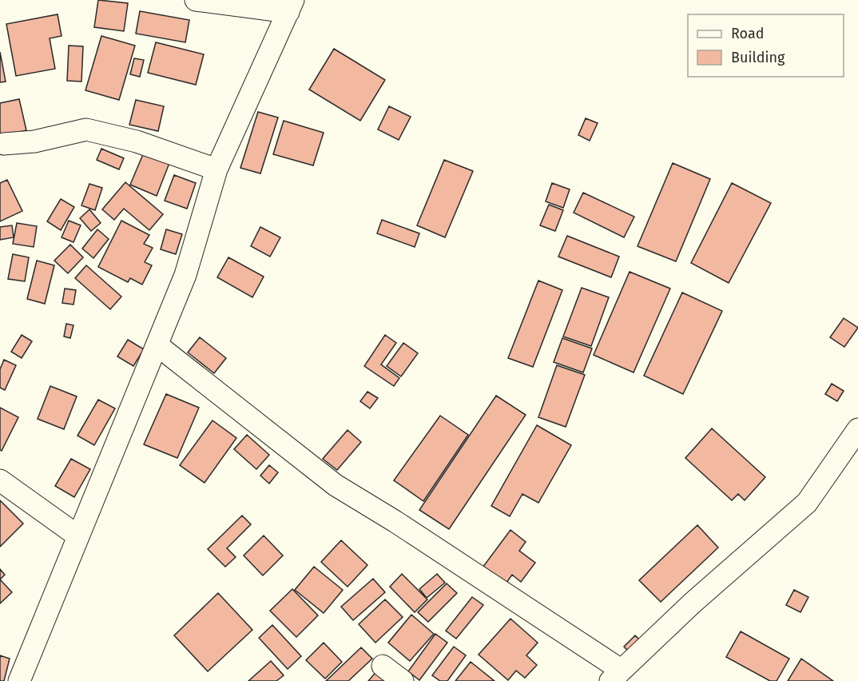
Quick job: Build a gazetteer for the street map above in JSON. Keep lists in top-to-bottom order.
{
  "legend": ["Road", "Building"]
}
